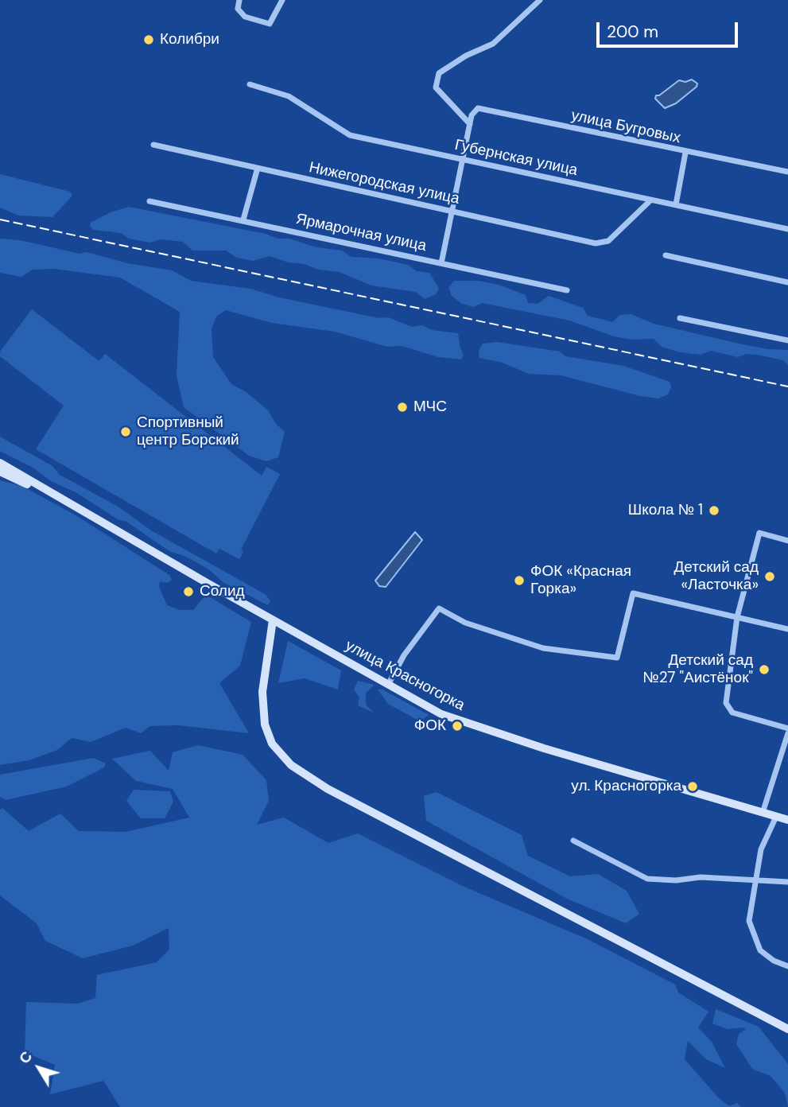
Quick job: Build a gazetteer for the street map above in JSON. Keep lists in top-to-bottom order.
{
  "streets": {
    "main road": ["улица Красногорка"],
    "street": [
      "улица Бугровых",
      "Губернская улица",
      "Нижегородская улица",
      "Ярмарочная улица"
    ]
  },
  "crossings": [
    ["Губернская улица", "Нижегородская улица"]
  ],
  "places": [
    "Колибри",
    "МЧС",
    "Спортивный центр Борский",
    "Школа № 1",
    "Детский сад «Ласточка»",
    "ФОК «Красная Горка»",
    "Солид",
    "Детский сад №27 \"Аистёнок\"",
    "ФОК",
    "ул. Красногорка"
  ],
  "scale_bar": "200 m",
  "north": "top left"
}
